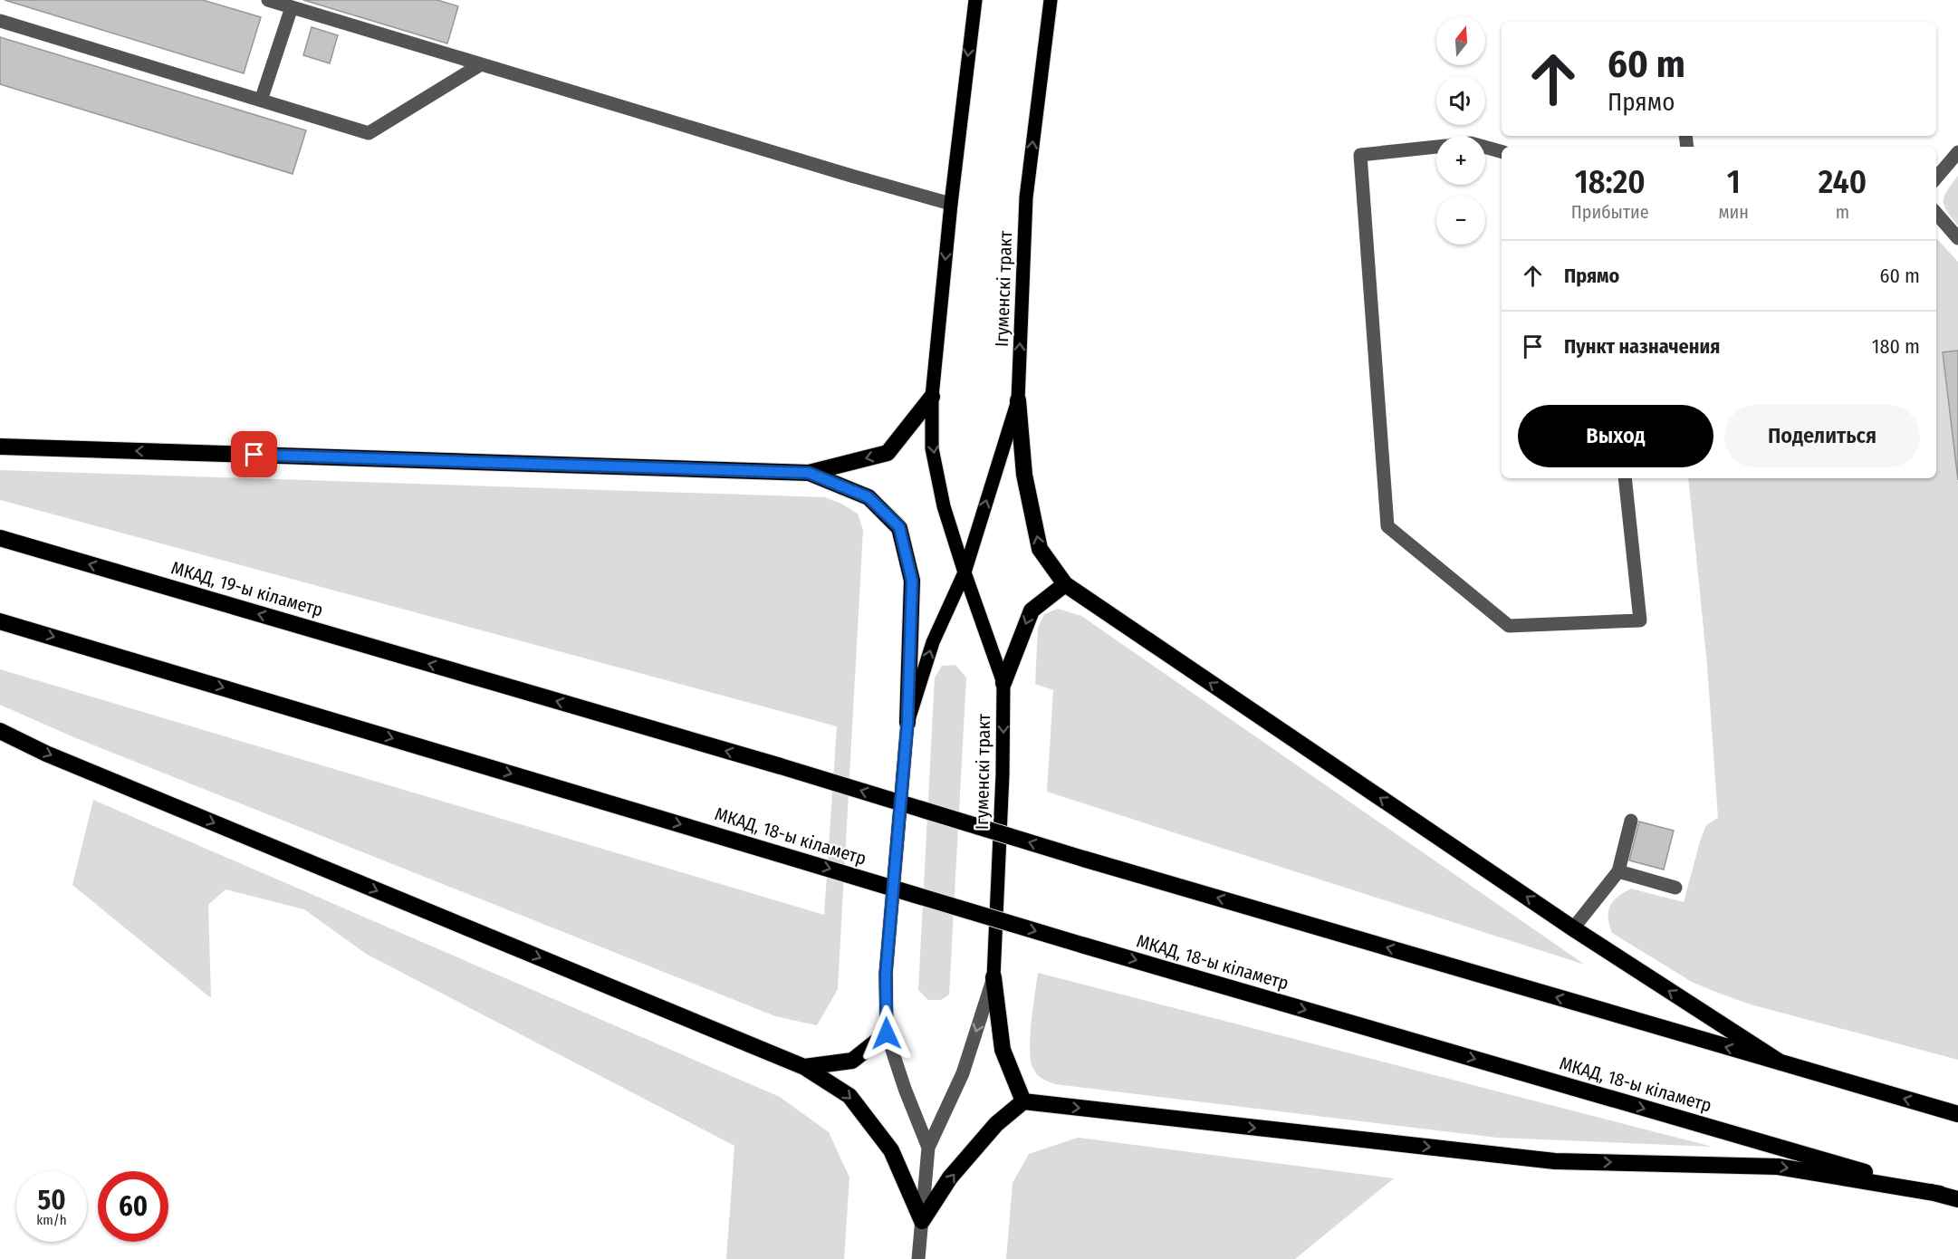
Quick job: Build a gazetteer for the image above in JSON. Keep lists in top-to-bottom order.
{
  "streets": {
    "highway": ["МКАД, 19-ы кіламетр", "МКАД, 18-ы кіламетр"],
    "main road": ["Ігуменскі тракт"]
  },
  "north": "top",
  "page": {
    "map_buttons": ["+", "−"],
    "turn": ["60 m", "Прямо"],
    "eta": [
      "18:20",
      "Прибытие",
      "1",
      "мин",
      "240",
      "m"
    ],
    "list": [
      {
        "name": "Прямо",
        "value": "60 m"
      },
      {
        "name": "Пункт назначения",
        "value": "180 m"
      }
    ],
    "buttons": ["Выход", "Поделиться"],
    "speed": "50 km/h",
    "limit": "60"
  }
}
